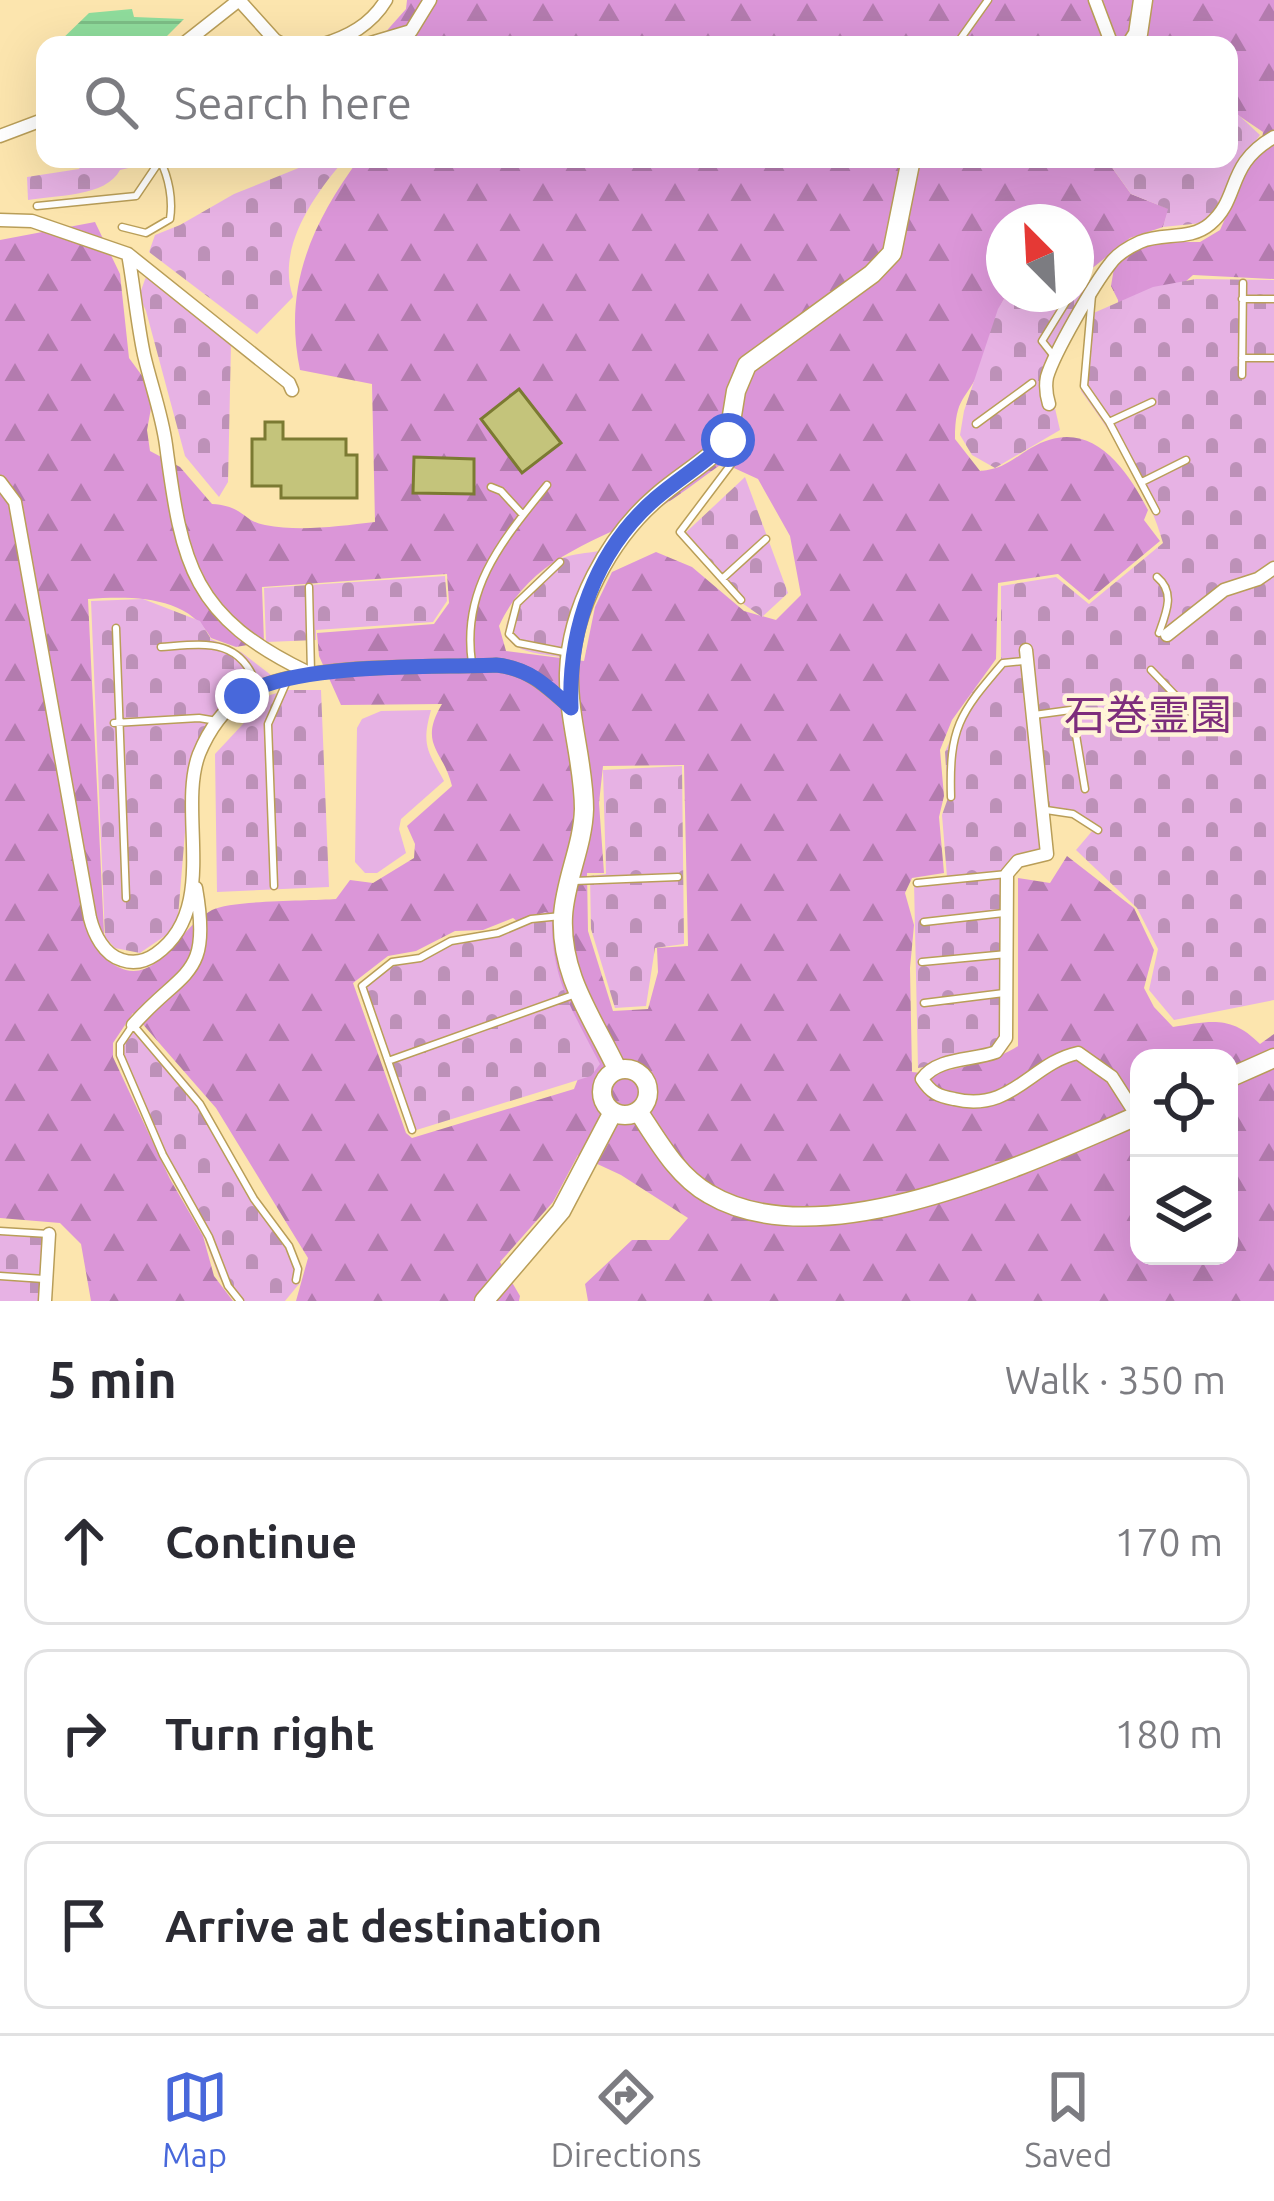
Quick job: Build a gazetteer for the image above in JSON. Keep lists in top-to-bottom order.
{
  "parks": ["石巻霊園"],
  "north": "top left",
  "page": {
    "search": "Search here",
    "heading": ["5 min", "Walk · 350 m"],
    "list": [
      ["Continue", "170 m"],
      ["Turn right", "180 m"],
      "Arrive at destination"
    ],
    "nav": ["Map", "Directions", "Saved"]
  }
}
